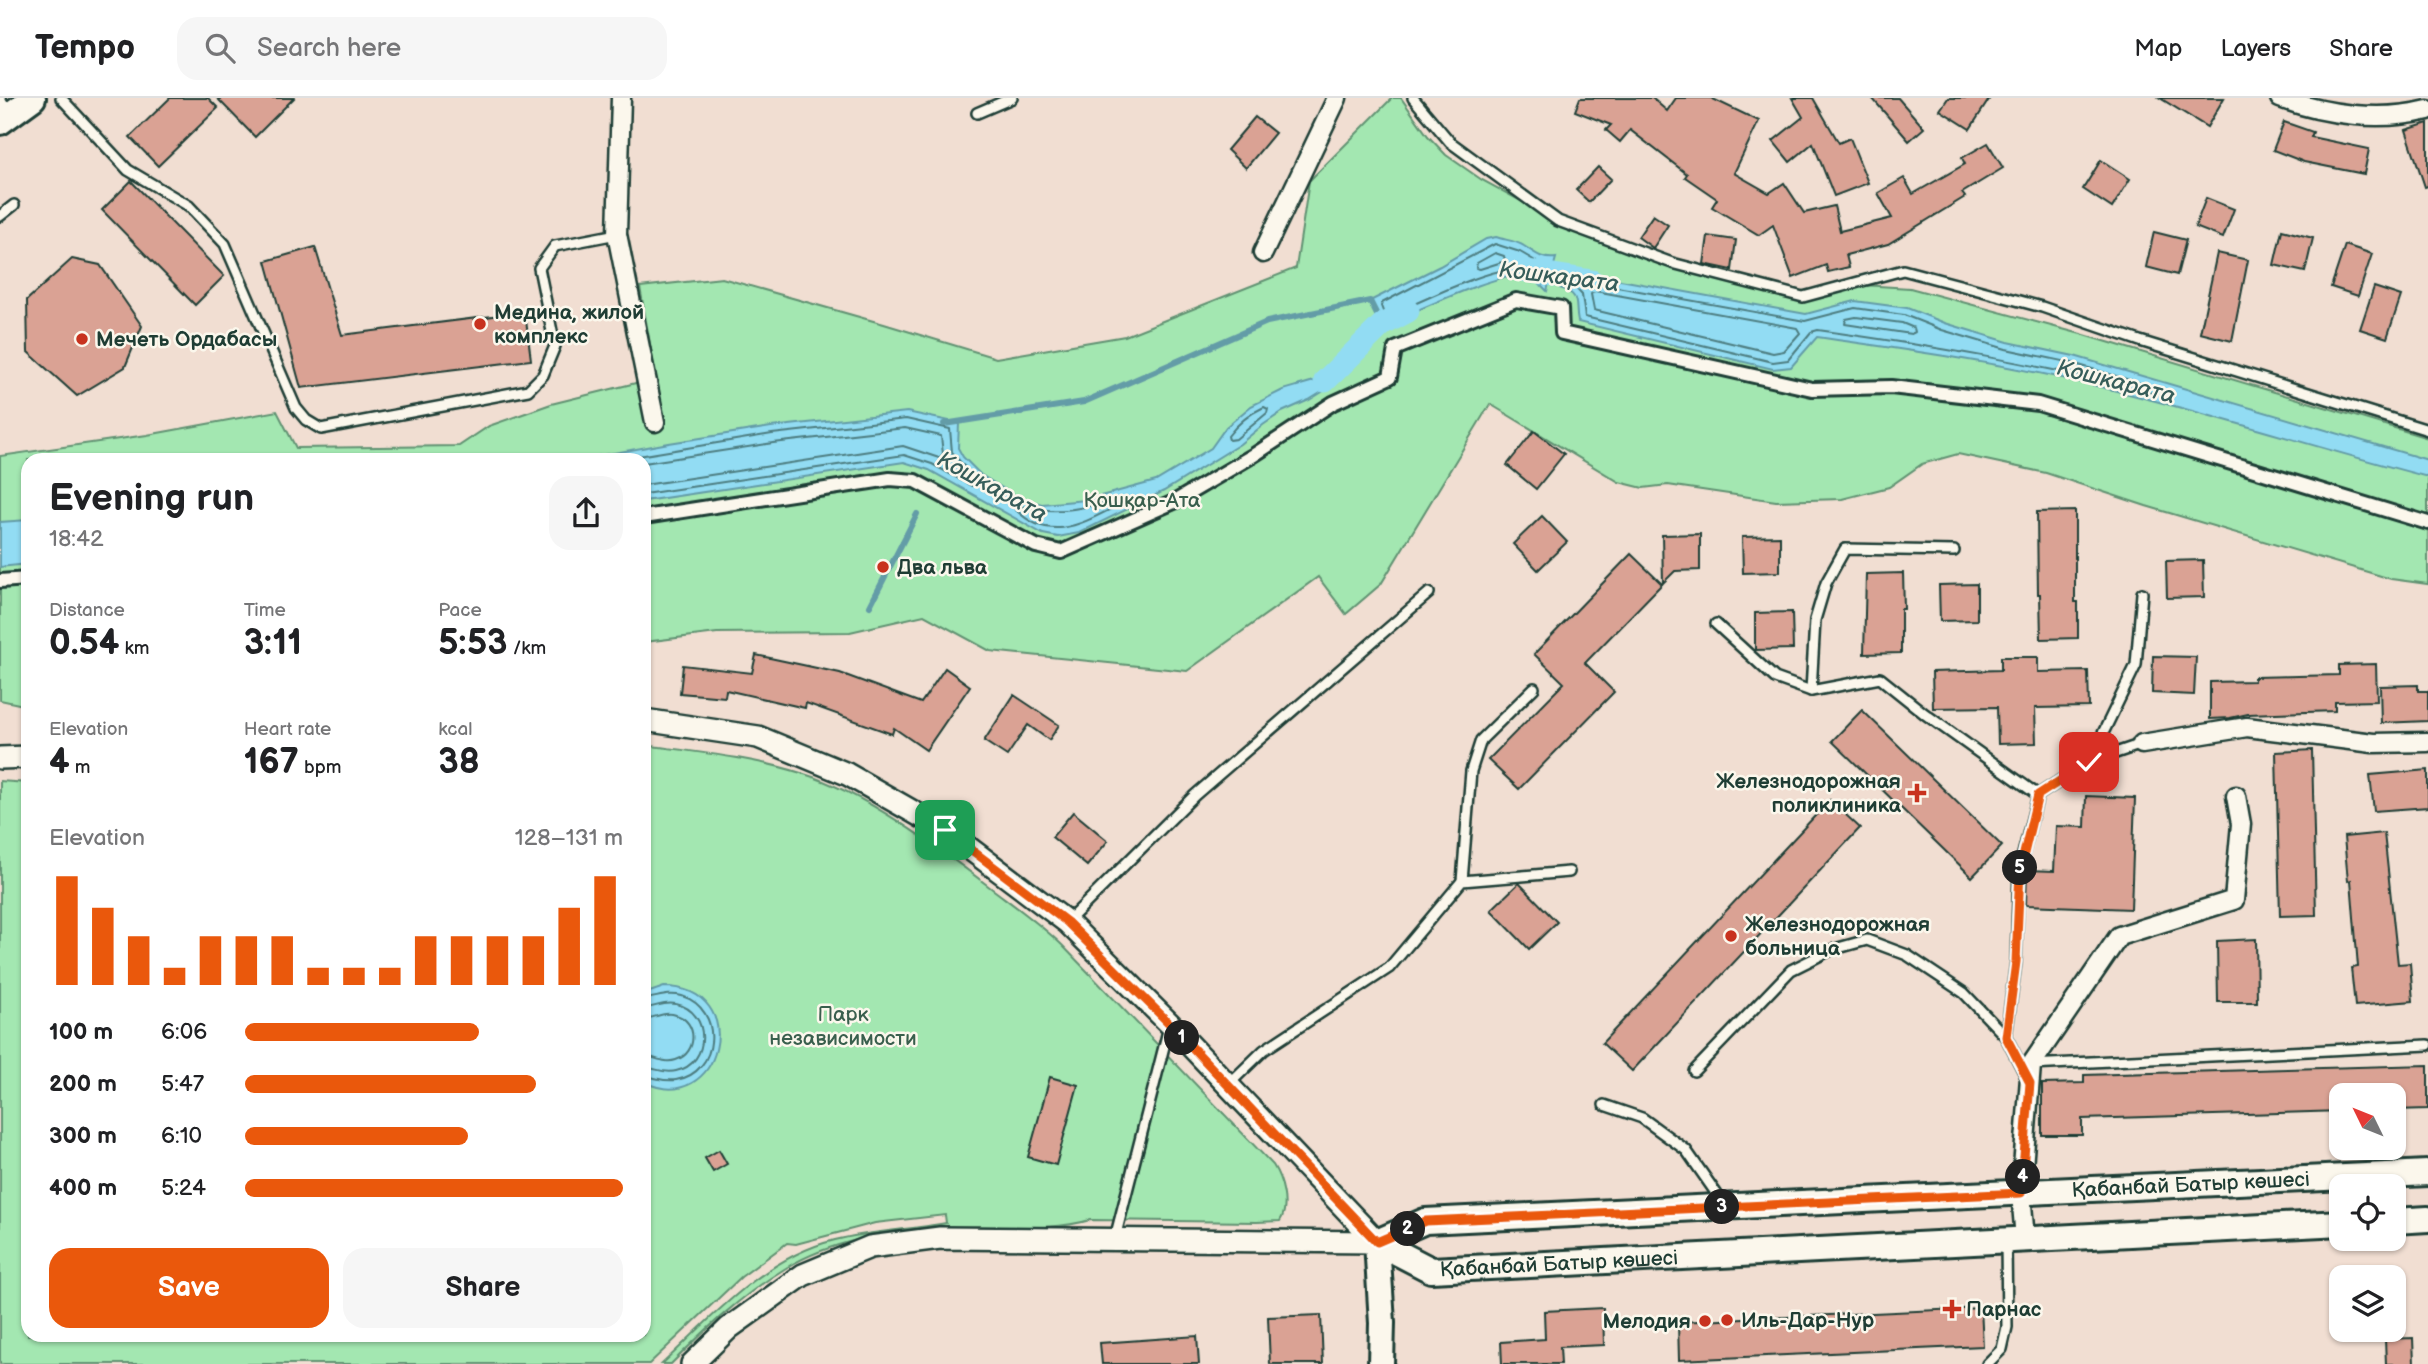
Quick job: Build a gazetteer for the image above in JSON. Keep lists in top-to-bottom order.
{
  "streets": {
    "main road": ["Қабанбай Батыр көшесі"]
  },
  "water": ["Кошкарата"],
  "parks": ["Қошқар-Ата", "Парк независимости"],
  "places": {
    "other": [
      "Медина, жилой комплекс",
      "Мечеть Ордабасы",
      "Два льва",
      "Железнодорожная больница",
      "Иль-Дар-Нур",
      "Мелодия"
    ],
    "health": ["Железнодорожная поликлиника", "Парнас"]
  },
  "north": "top left",
  "page": {
    "header": "Tempo",
    "search": "Search here",
    "nav": ["Map", "Layers", "Share"],
    "heading": ["Evening run", "18:42"],
    "stats": [
      ["Distance", "0.54 km"],
      ["Time", "3:11"],
      ["Pace", "5:53 /km"],
      ["Elevation", "4 m"],
      ["Heart rate", "167 bpm"],
      ["kcal", "38"]
    ],
    "chart": ["Elevation", "128–131 m"],
    "pins": [
      "5",
      "1",
      "4",
      "3",
      "2"
    ],
    "list": [
      {
        "name": "100 m",
        "note": "6:06"
      },
      {
        "name": "200 m",
        "note": "5:47"
      },
      {
        "name": "300 m",
        "note": "6:10"
      },
      {
        "name": "400 m",
        "note": "5:24"
      }
    ],
    "buttons": ["Save", "Share"]
  }
}
